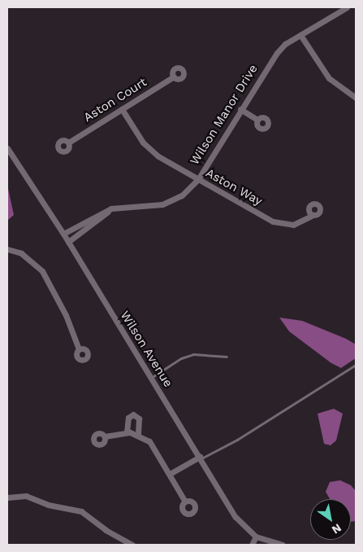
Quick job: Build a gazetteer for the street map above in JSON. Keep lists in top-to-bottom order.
{
  "streets": {
    "street": [
      "Aston Court",
      "Wilson Manor Drive",
      "Aston Way",
      "Wilson Avenue"
    ]
  },
  "crossings": [
    ["Aston Court", "Aston Way"],
    ["Wilson Manor Drive", "Aston Way"],
    ["Wilson Manor Drive", "Wilson Avenue"]
  ],
  "north": "bottom right"
}
